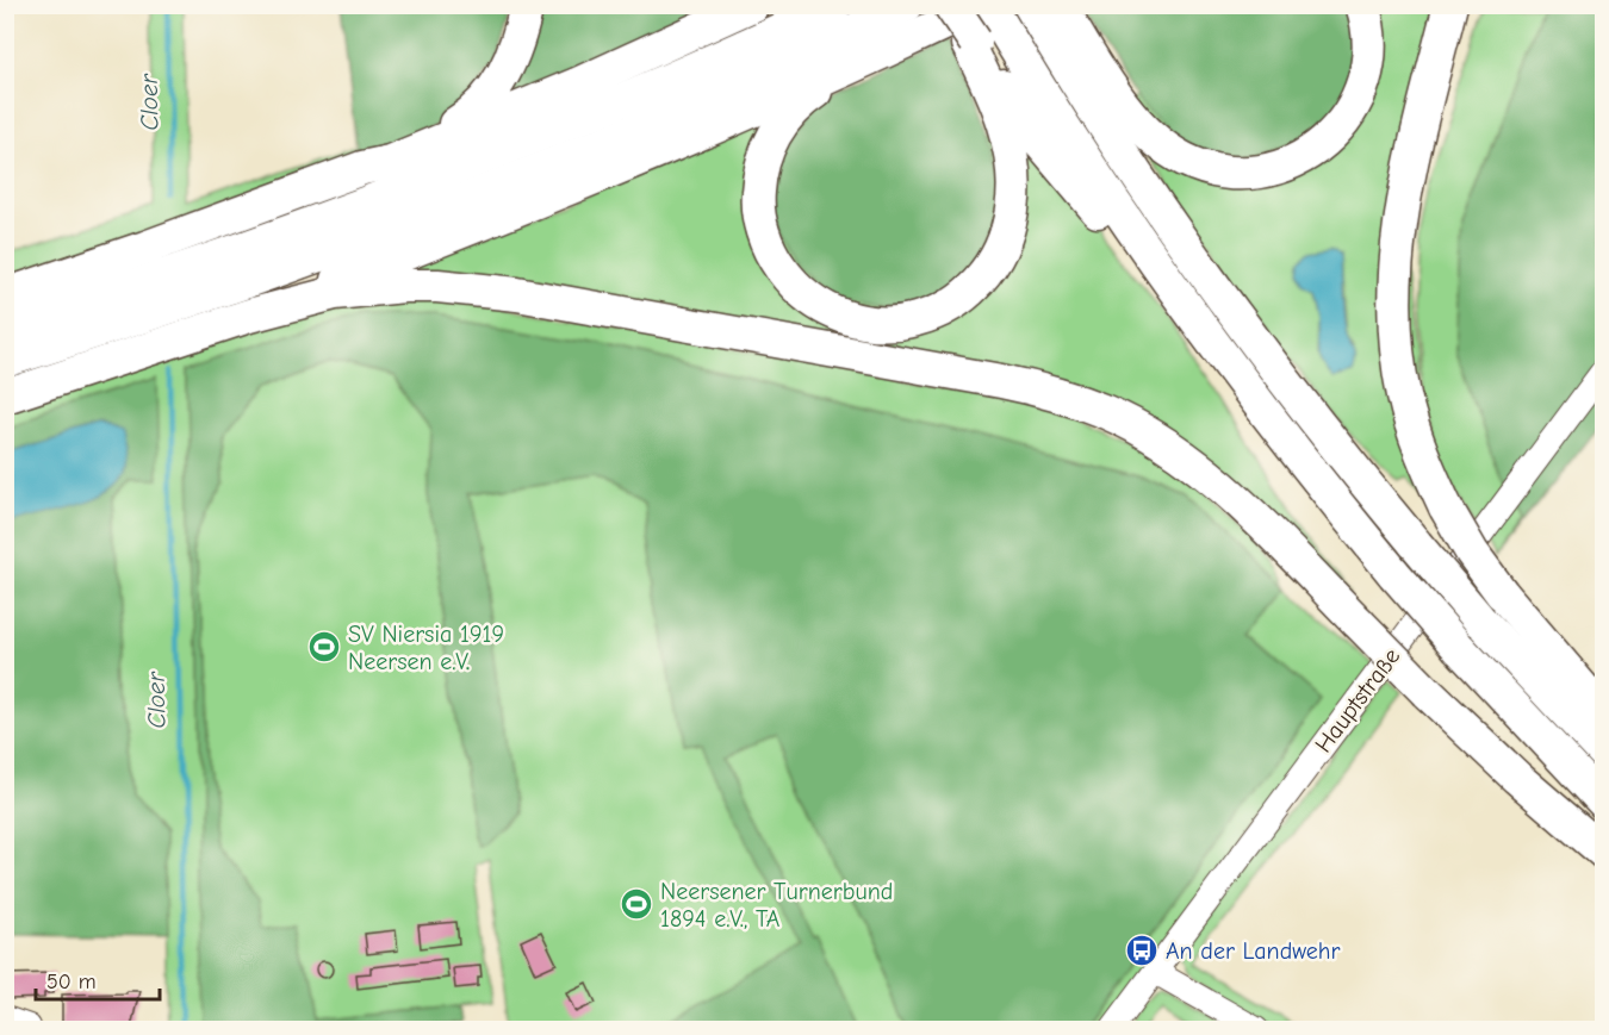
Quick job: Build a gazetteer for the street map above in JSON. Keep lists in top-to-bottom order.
{
  "streets": {
    "street": ["Hauptstraße"]
  },
  "water": ["Cloer"],
  "places": {
    "sports": ["SV Niersia 1919 Neersen e.V.", "Neersener Turnerbund 1894 e.V., TA"],
    "bus stop": ["An der Landwehr"]
  },
  "scale_bar": "50 m"
}
